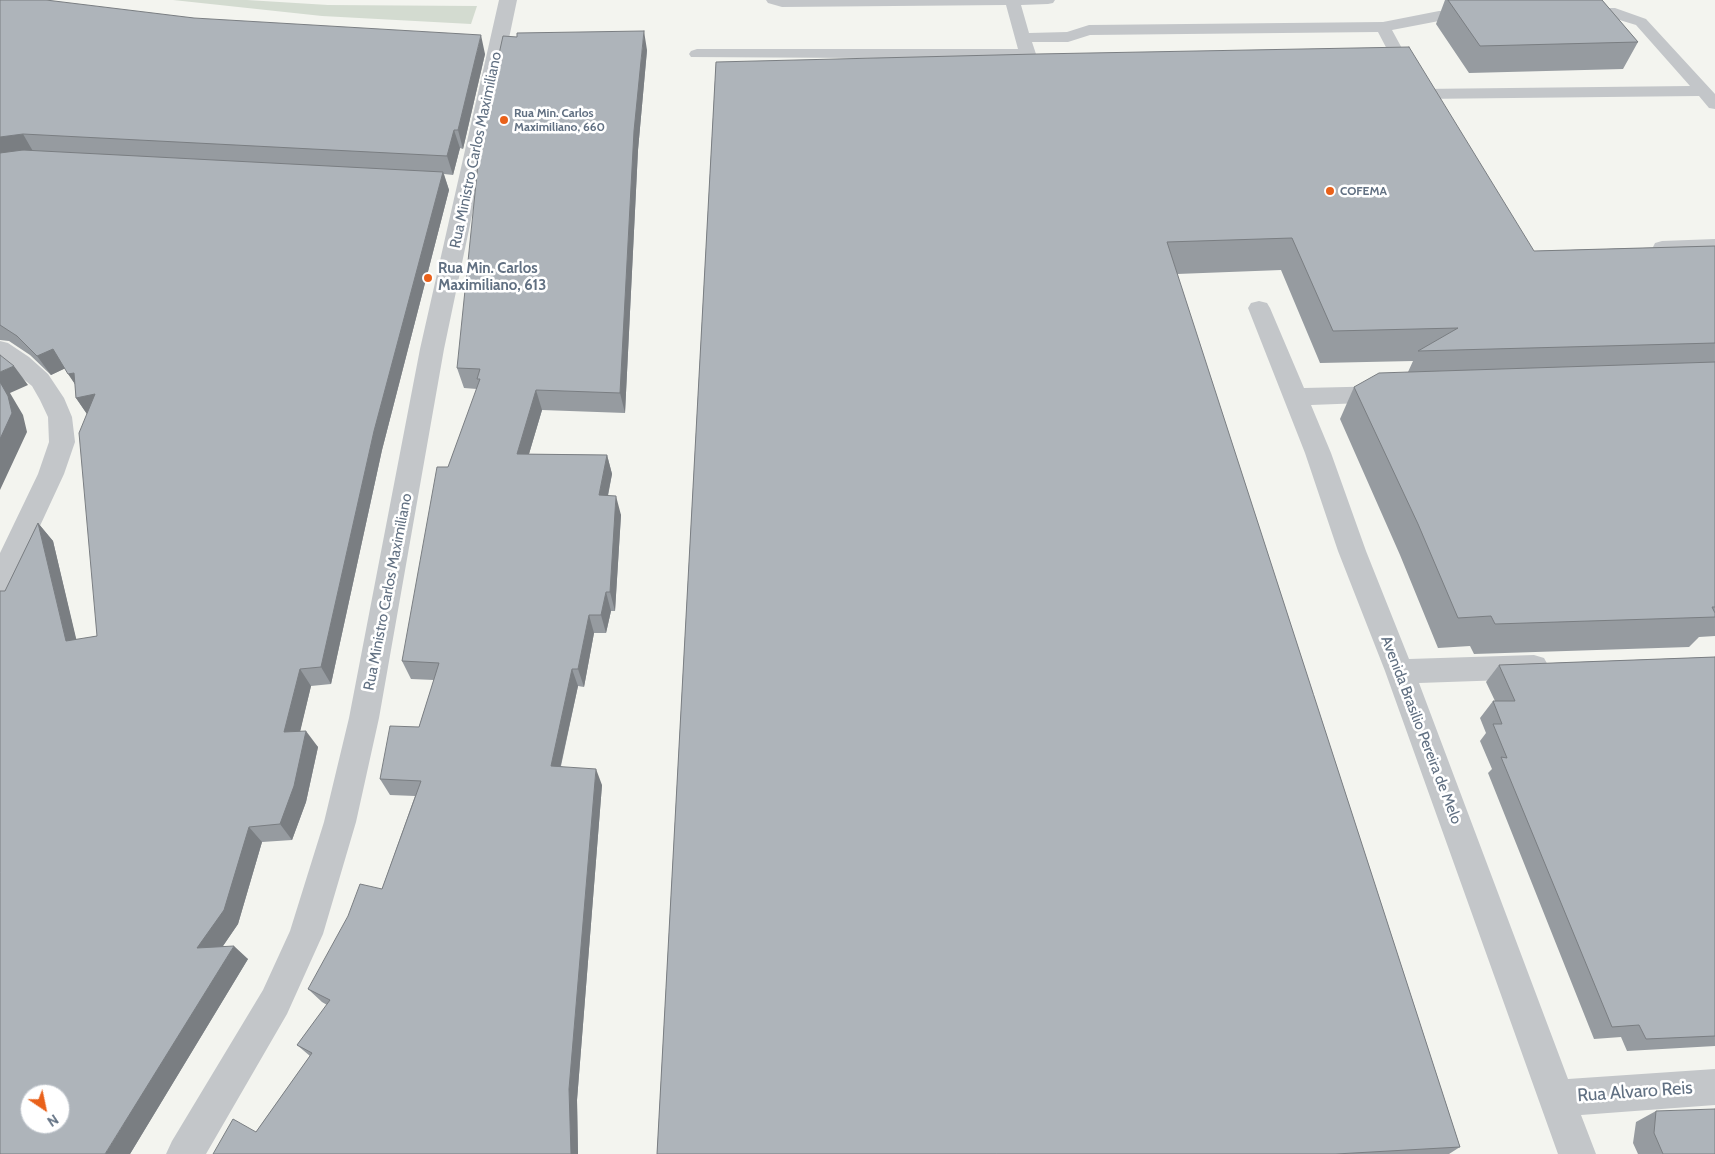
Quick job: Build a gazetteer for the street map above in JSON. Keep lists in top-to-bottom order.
{
  "streets": {
    "street": ["Rua Ministro Carlos Maximiliano", "Avenida Brasilio Pereira de Melo", "Rua Alvaro Reis"]
  },
  "crossings": [
    ["Avenida Brasilio Pereira de Melo", "Rua Alvaro Reis"]
  ],
  "places": ["Rua Min. Carlos Maximiliano, 660", "COFEMA", "Rua Min. Carlos Maximiliano, 613"],
  "north": "bottom right"
}
